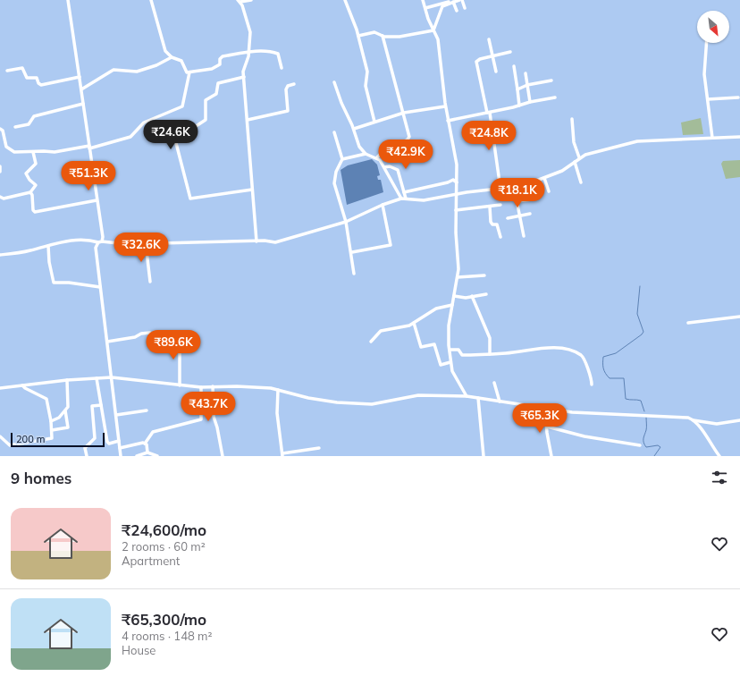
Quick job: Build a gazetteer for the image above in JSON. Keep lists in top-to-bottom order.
{
  "scale_bar": "200 m",
  "north": "bottom right",
  "page": {
    "price": [
      "₹24.6K",
      "₹24.8K",
      "₹42.9K",
      "₹51.3K",
      "₹18.1K",
      "₹32.6K",
      "₹89.6K",
      "₹43.7K",
      "₹65.3K"
    ],
    "scale": "200 m",
    "heading": "9 homes",
    "list": [
      {
        "name": "₹24,600/mo",
        "note": "2 rooms · 60 m² · Apartment"
      },
      {
        "name": "₹65,300/mo",
        "note": "4 rooms · 148 m² · House"
      }
    ]
  }
}
